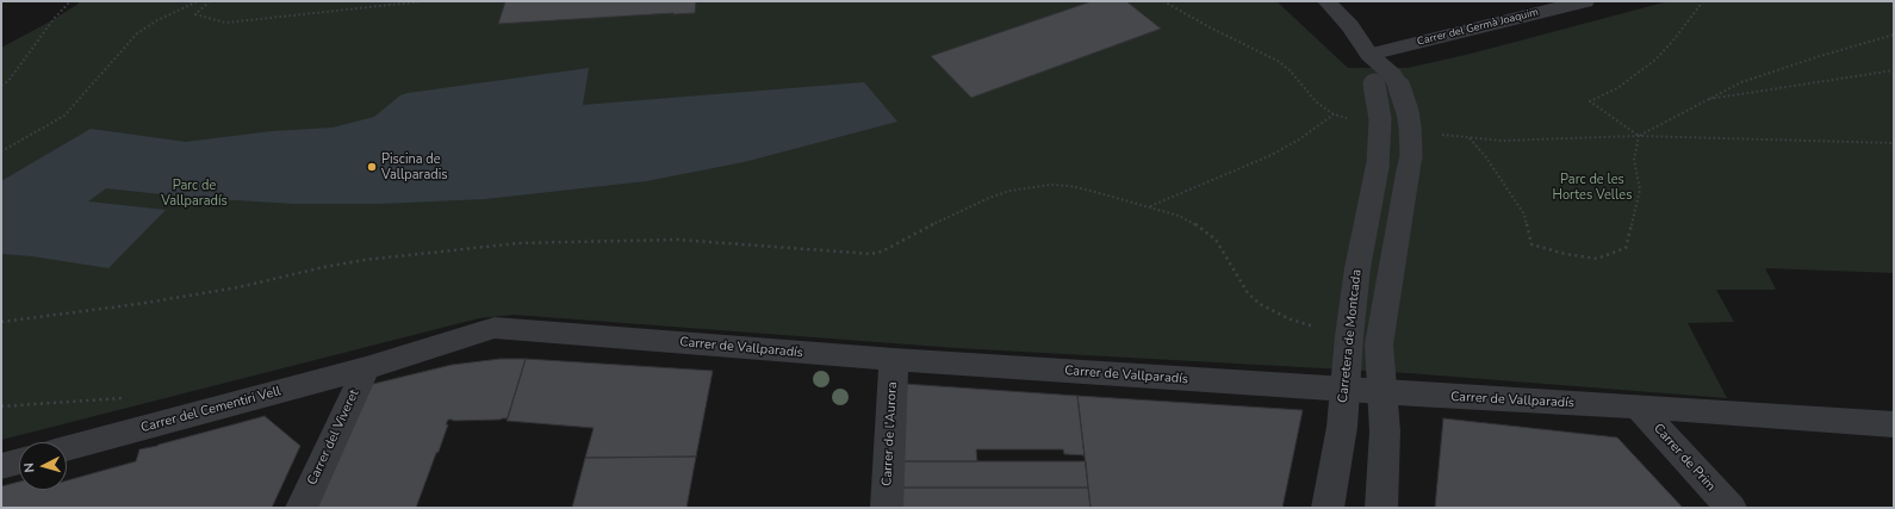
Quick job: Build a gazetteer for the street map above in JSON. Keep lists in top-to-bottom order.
{
  "streets": {
    "street": [
      "Carrer del Germà Joaquim",
      "Carretera de Montcada",
      "Carrer de Vallparadís",
      "Carrer del Cementiri Vell",
      "Carrer de l'Aurora",
      "Carrer del Viveret",
      "Carrer de Prim"
    ]
  },
  "crossings": [
    ["Carrer del Germà Joaquim", "Carretera de Montcada"],
    ["Carretera de Montcada", "Carrer de Vallparadís"],
    ["Carrer de Vallparadís", "Carrer del Cementiri Vell"],
    ["Carrer de Vallparadís", "Carrer de l'Aurora"],
    ["Carrer de Vallparadís", "Carrer del Viveret"],
    ["Carrer de Vallparadís", "Carrer de Prim"],
    ["Carrer del Cementiri Vell", "Carrer del Viveret"]
  ],
  "parks": ["Parc de les Hortes Velles", "Parc de Vallparadís"],
  "places": ["Piscina de Vallparadis"],
  "north": "left"
}
